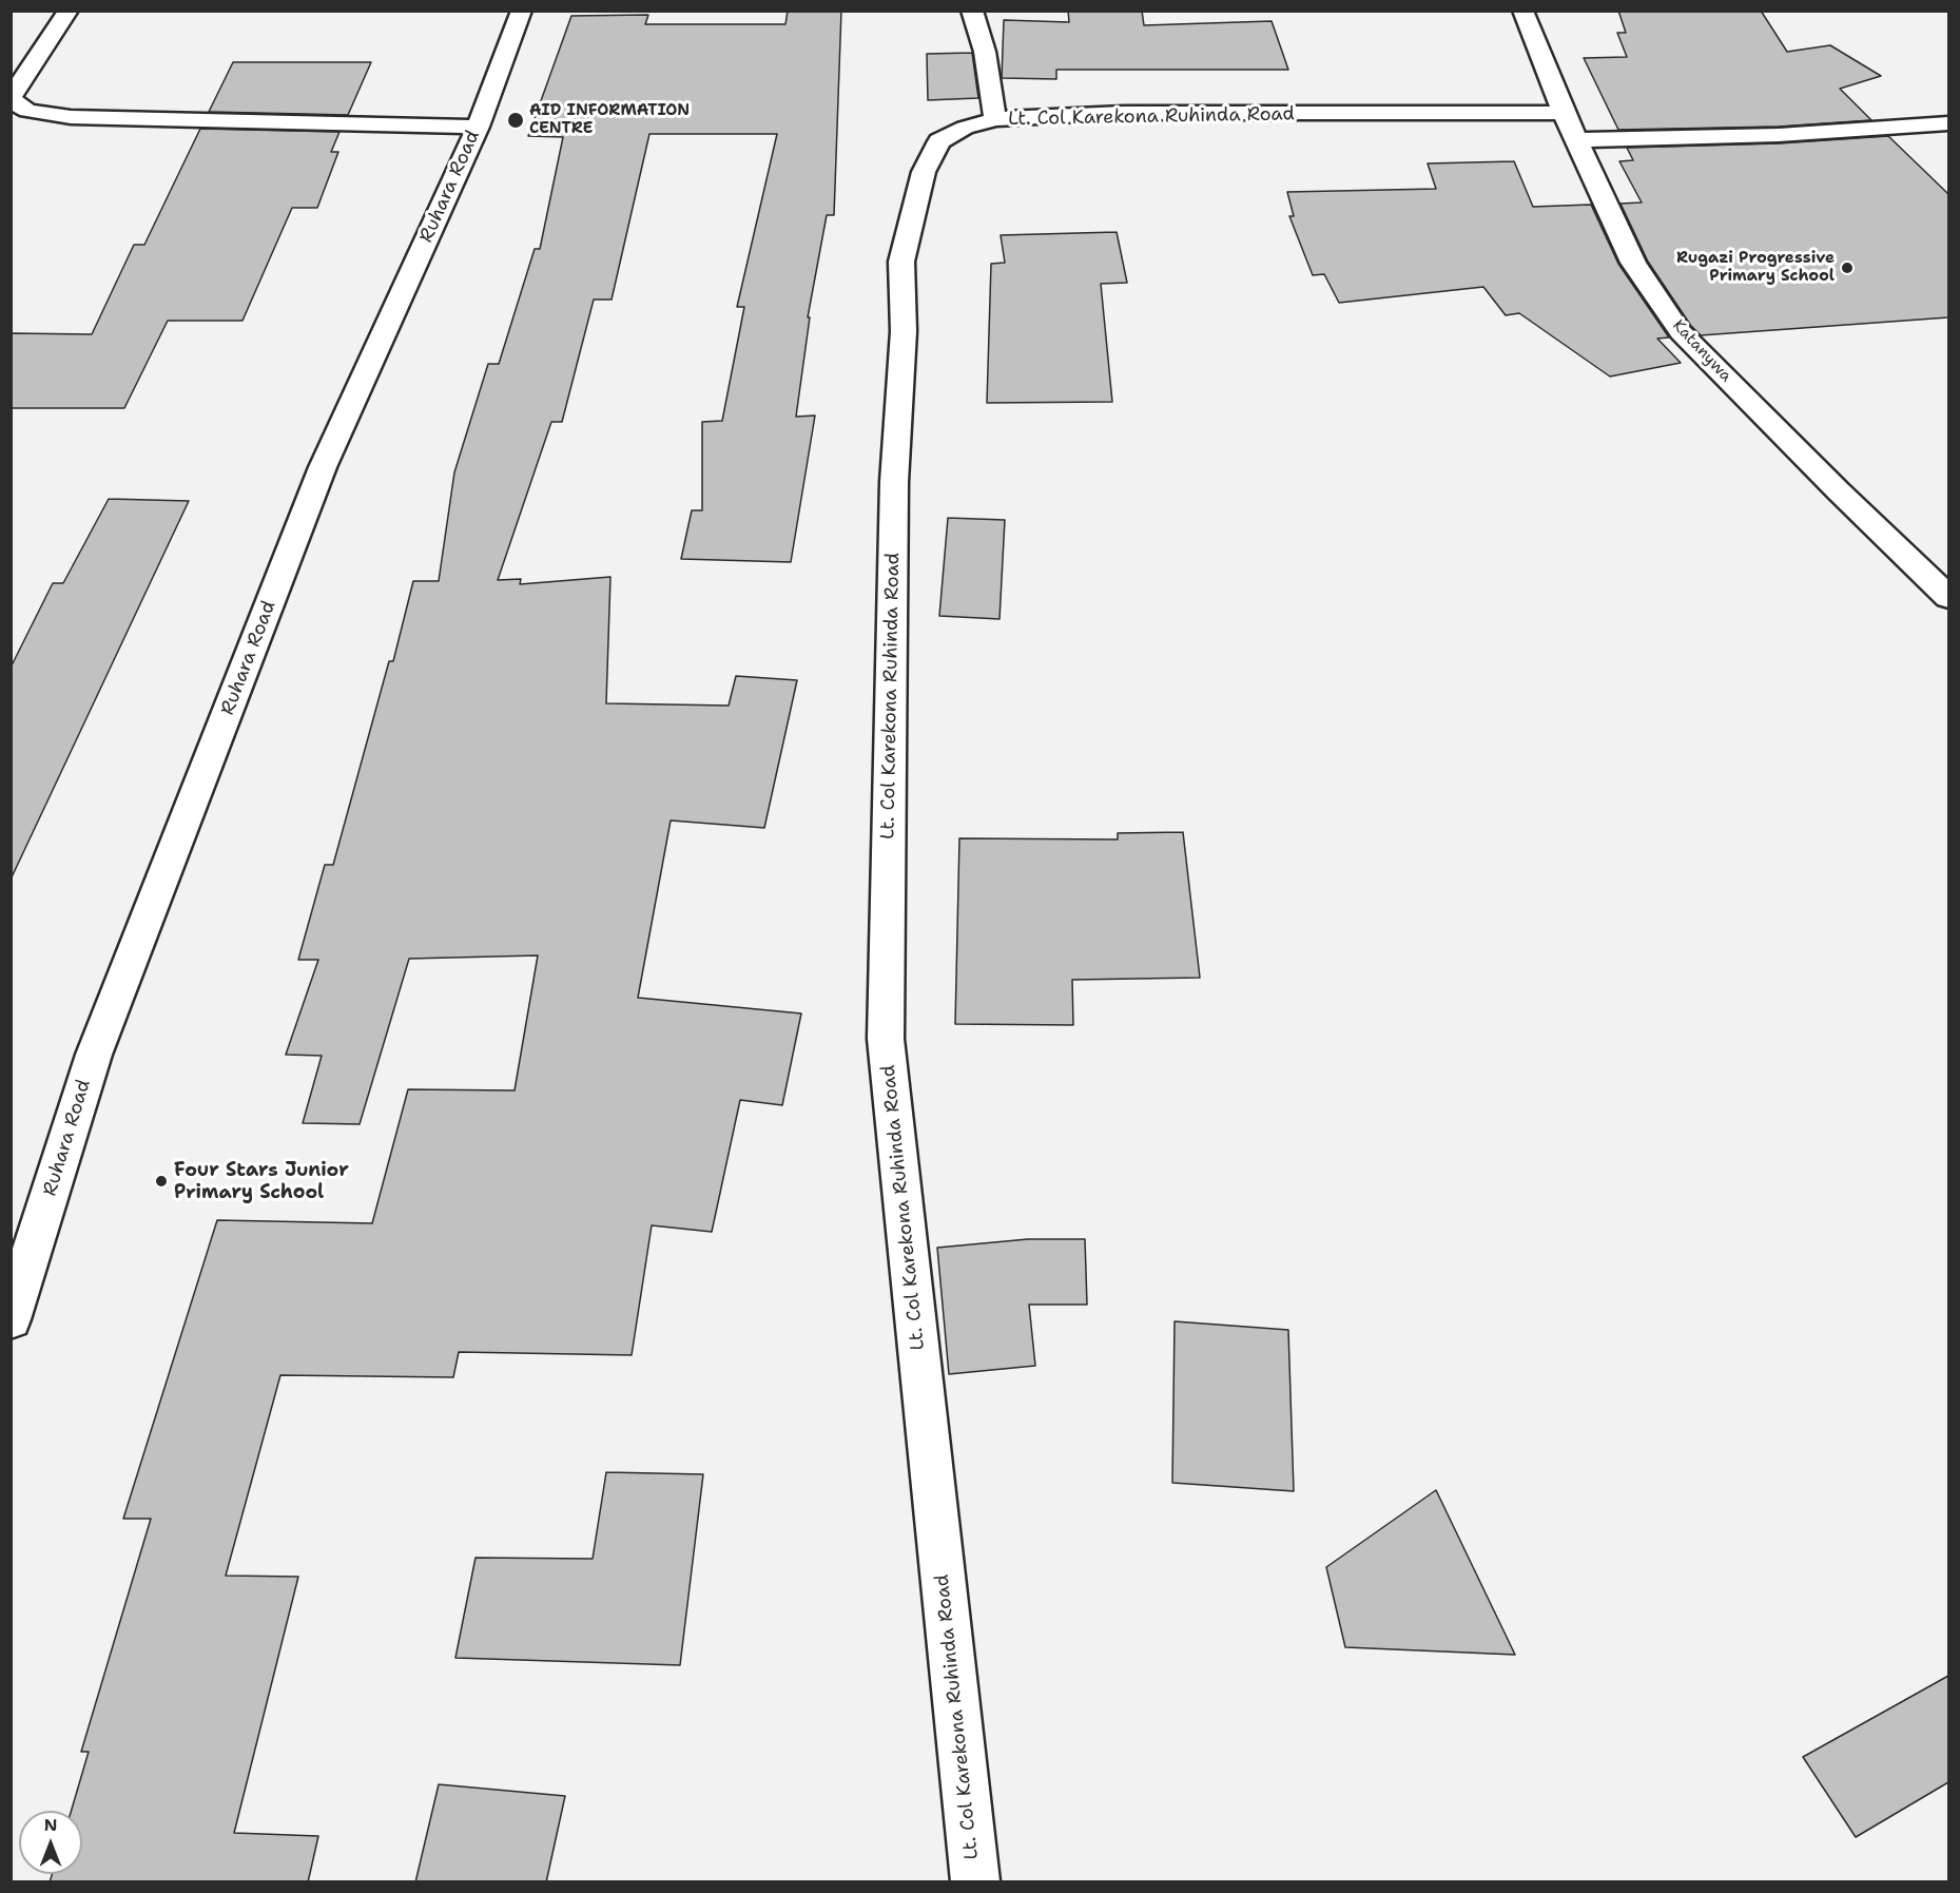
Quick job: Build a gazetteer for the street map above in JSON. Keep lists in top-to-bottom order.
{
  "streets": {
    "street": ["Lt. Col Karekona Ruhinda Road", "Ruhara Road", "Katanywa"]
  },
  "crossings": [
    ["Lt. Col Karekona Ruhinda Road", "Katanywa"]
  ],
  "places": ["AID INFORMATION CENTRE", "Rugazi Progressive Primary School", "Four Stars Junior Primary School"],
  "north": "top"
}
